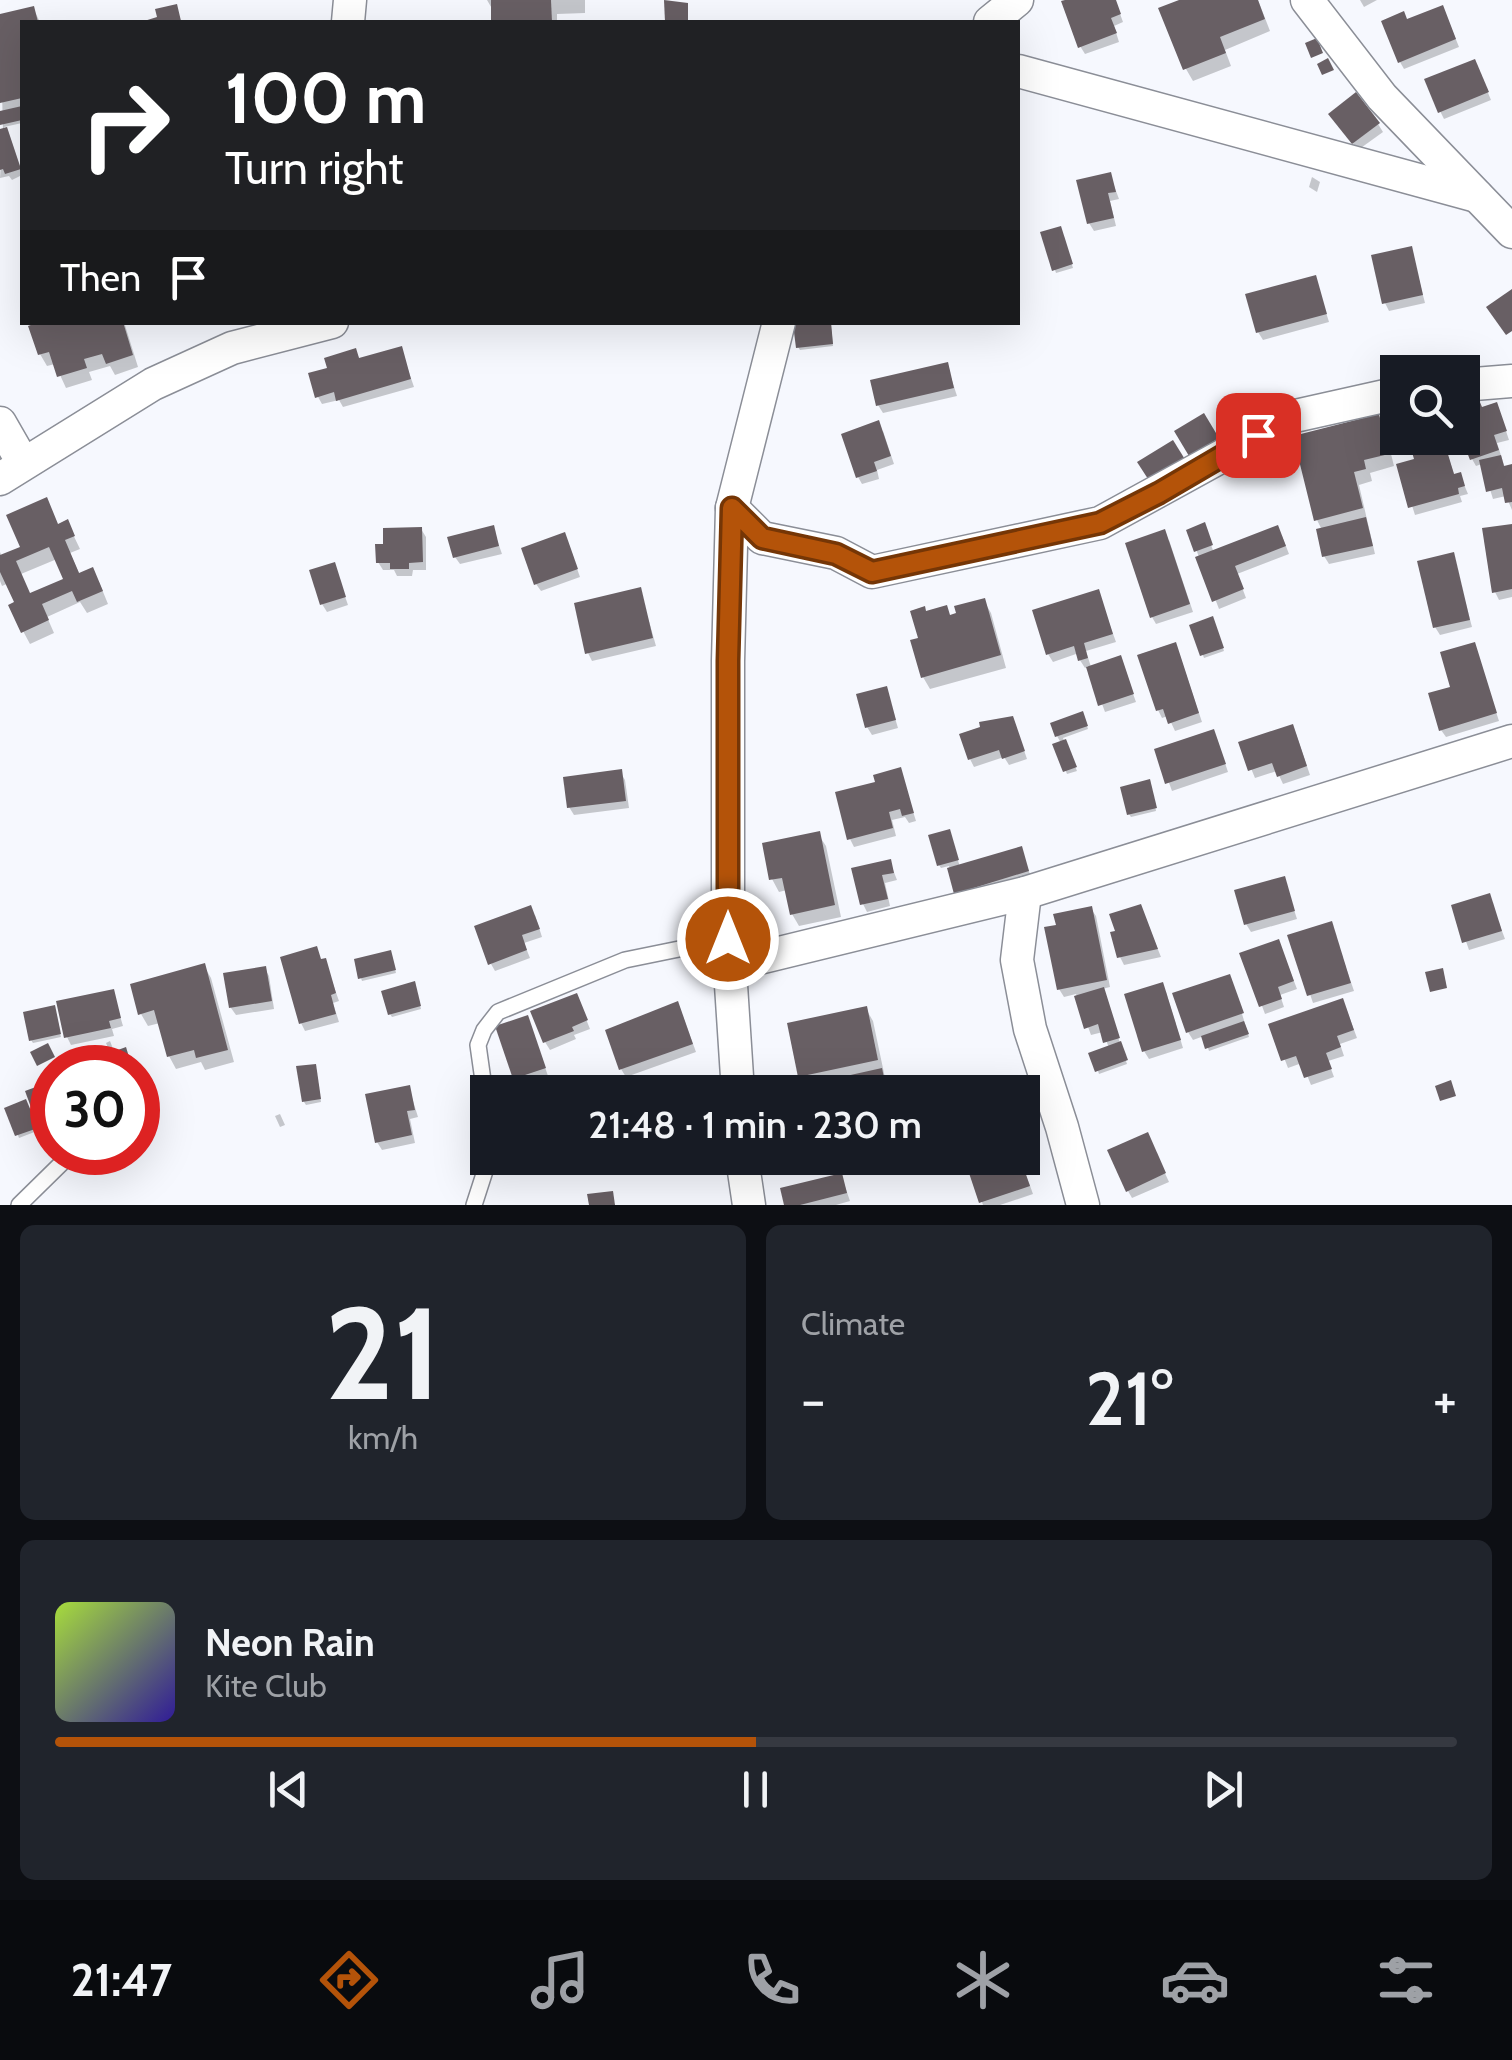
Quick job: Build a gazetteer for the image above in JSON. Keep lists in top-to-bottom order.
{
  "page": {
    "turn": ["100 m", "Turn right"],
    "then": "Then",
    "limit": "30",
    "trip": "21:48 · 1 min · 230 m",
    "tile": [
      ["21", "km/h"],
      "Climate"
    ],
    "heat": ["−", "21°", "+"],
    "song": ["Neon Rain", "Kite Club"],
    "tabs": "21:47"
  }
}
